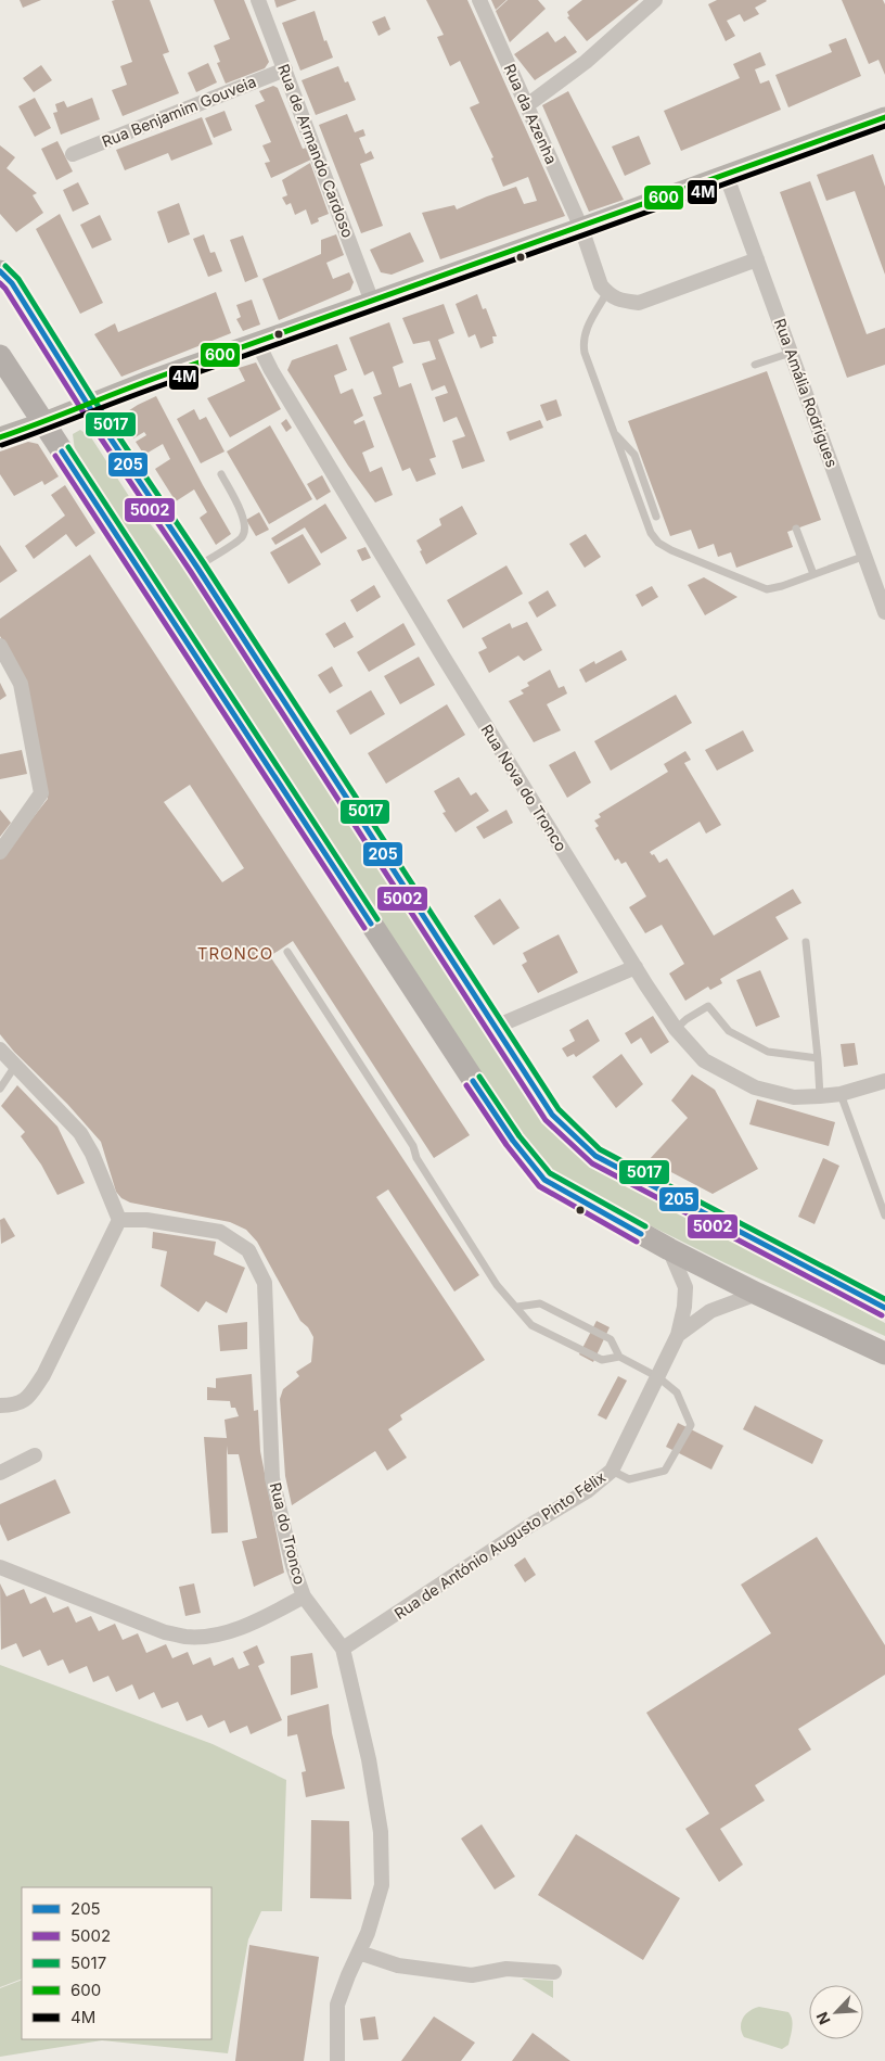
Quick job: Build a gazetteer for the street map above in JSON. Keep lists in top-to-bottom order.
{
  "streets": {
    "street": [
      "Rua Benjamim Gouveia",
      "Rua da Azenha",
      "Rua de Armando Cardoso",
      "Rua Amália Rodrigues",
      "Rua Nova do Tronco",
      "Rua do Tronco",
      "Rua de António Augusto Pinto Félix"
    ]
  },
  "crossings": [
    ["Rua Benjamim Gouveia", "Rua de Armando Cardoso"],
    ["Rua do Tronco", "Rua de António Augusto Pinto Félix"]
  ],
  "districts": ["TRONCO"],
  "lines": [
    "transit line 600",
    "transit line 4M",
    "transit line 5017",
    "transit line 205",
    "transit line 5002"
  ],
  "legend": [
    "205",
    "5002",
    "5017",
    "600",
    "4M"
  ],
  "north": "bottom left"
}
